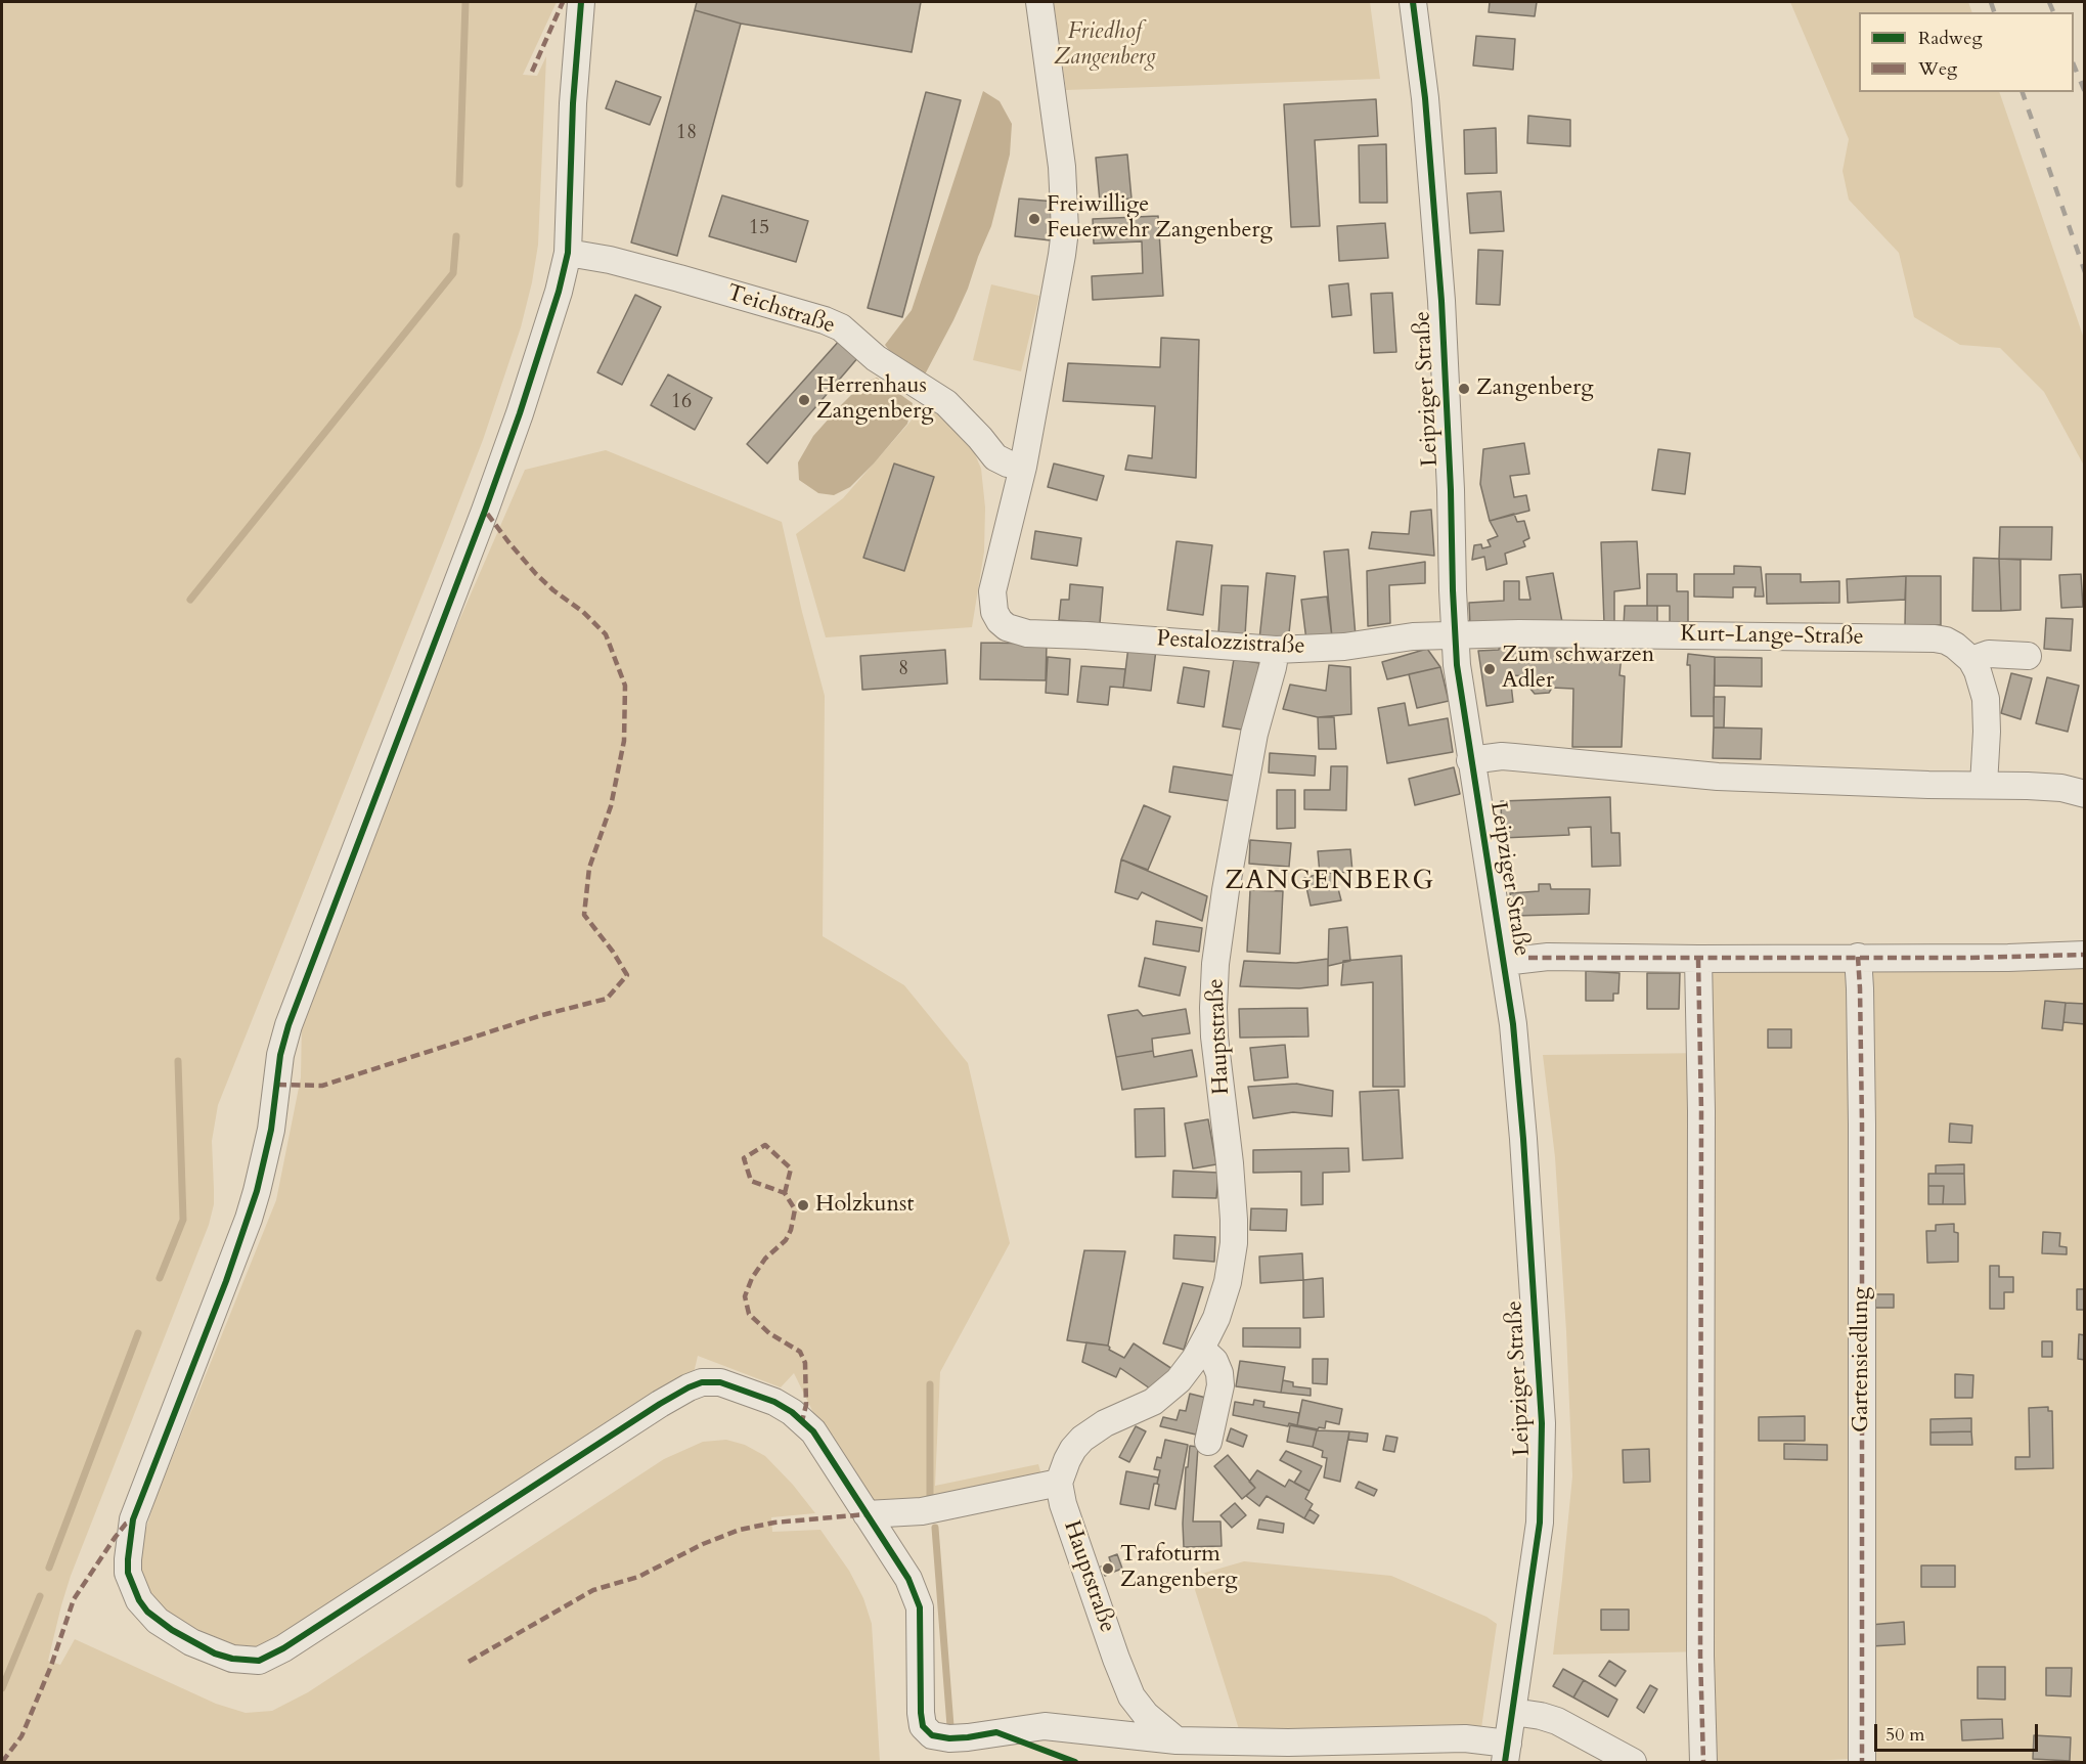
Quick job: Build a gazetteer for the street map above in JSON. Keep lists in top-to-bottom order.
{
  "streets": {
    "street": [
      "Teichstraße",
      "Leipziger Straße",
      "Kurt-Lange-Straße",
      "Pestalozzistraße",
      "Hauptstraße",
      "Gartensiedlung"
    ]
  },
  "crossings": [
    ["Teichstraße", "Pestalozzistraße"],
    ["Leipziger Straße", "Kurt-Lange-Straße"],
    ["Leipziger Straße", "Pestalozzistraße"],
    ["Kurt-Lange-Straße", "Pestalozzistraße"],
    ["Pestalozzistraße", "Hauptstraße"]
  ],
  "districts": ["ZANGENBERG"],
  "parks": ["Friedhof Zangenberg"],
  "places": [
    "Freiwillige Feuerwehr Zangenberg",
    "Zangenberg",
    "Herrenhaus Zangenberg",
    "Zum schwarzen Adler",
    "Holzkunst",
    "Trafoturm Zangenberg"
  ],
  "house_numbers": [
    "18",
    "15",
    "16",
    "8"
  ],
  "legend": ["Radweg", "Weg"],
  "scale_bar": "50 m"
}
